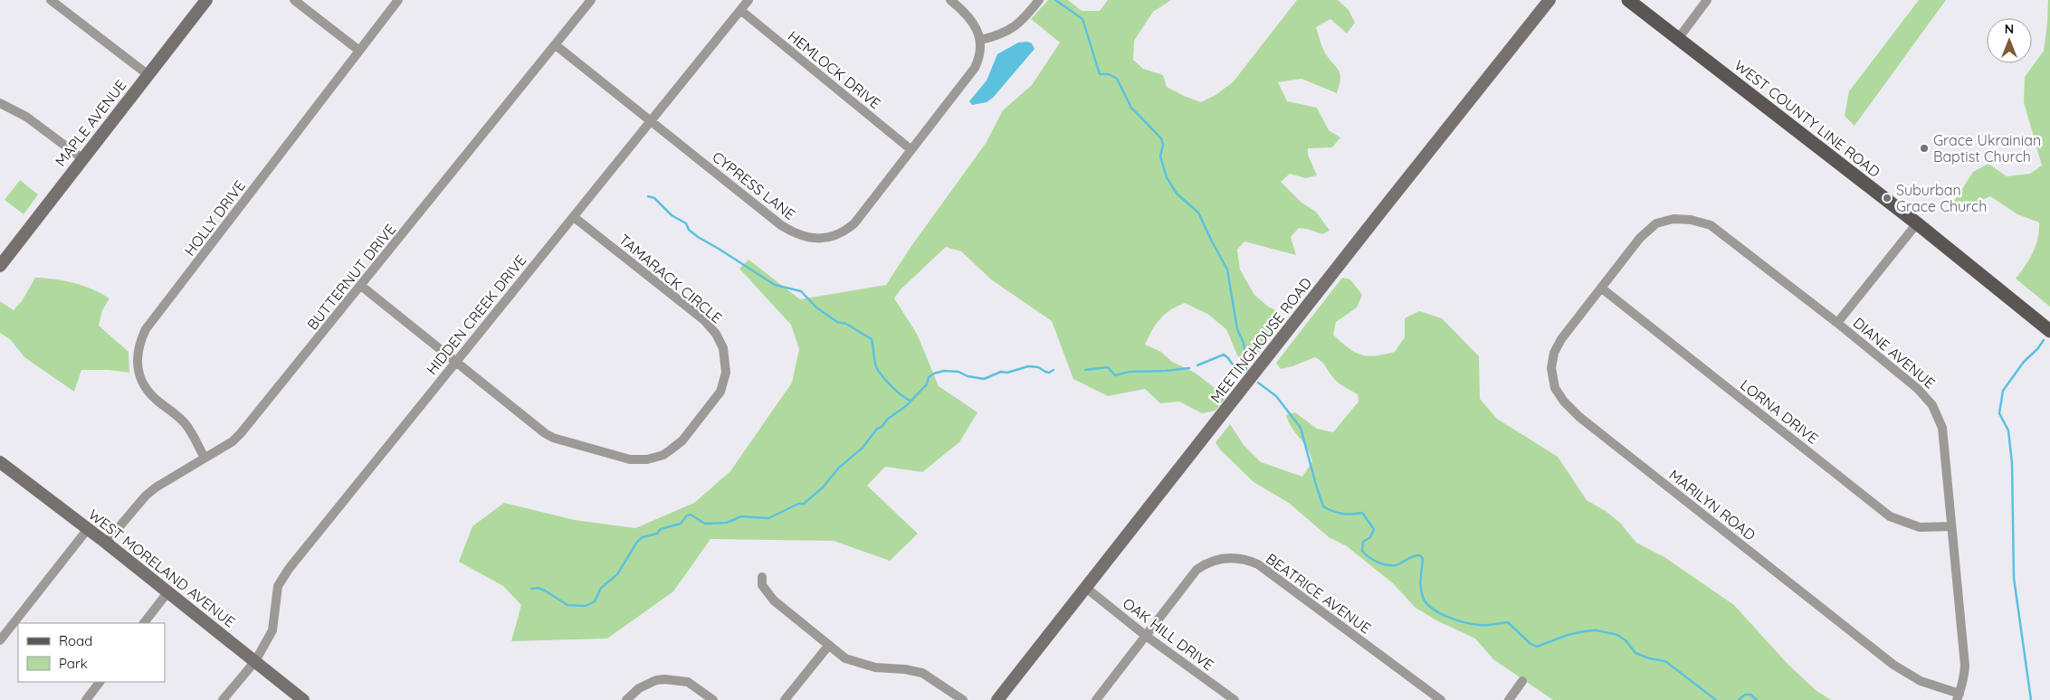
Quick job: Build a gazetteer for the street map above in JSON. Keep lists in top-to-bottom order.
{
  "streets": {
    "main road": ["WEST COUNTY LINE ROAD"],
    "street": [
      "HEMLOCK DRIVE",
      "MAPLE AVENUE",
      "CYPRESS LANE",
      "HOLLY DRIVE",
      "BUTTERNUT DRIVE",
      "TAMARACK CIRCLE",
      "HIDDEN CREEK DRIVE",
      "MEETINGHOUSE ROAD",
      "DIANE AVENUE",
      "LORNA DRIVE",
      "MARILYN ROAD",
      "WEST MORELAND AVENUE",
      "BEATRICE AVENUE",
      "OAK HILL DRIVE"
    ]
  },
  "crossings": [
    ["HEMLOCK DRIVE", "CYPRESS LANE"],
    ["HEMLOCK DRIVE", "HIDDEN CREEK DRIVE"],
    ["CYPRESS LANE", "BUTTERNUT DRIVE"],
    ["CYPRESS LANE", "HIDDEN CREEK DRIVE"],
    ["HOLLY DRIVE", "BUTTERNUT DRIVE"],
    ["BUTTERNUT DRIVE", "TAMARACK CIRCLE"],
    ["BUTTERNUT DRIVE", "WEST MORELAND AVENUE"],
    ["TAMARACK CIRCLE", "HIDDEN CREEK DRIVE"],
    ["HIDDEN CREEK DRIVE", "WEST MORELAND AVENUE"],
    ["MEETINGHOUSE ROAD", "OAK HILL DRIVE"],
    ["DIANE AVENUE", "LORNA DRIVE"],
    ["DIANE AVENUE", "MARILYN ROAD"],
    ["LORNA DRIVE", "MARILYN ROAD"],
    ["BEATRICE AVENUE", "OAK HILL DRIVE"]
  ],
  "places": ["Grace Ukrainian Baptist Church", "Suburban Grace Church"],
  "legend": ["Road", "Park"],
  "north": "top"
}
